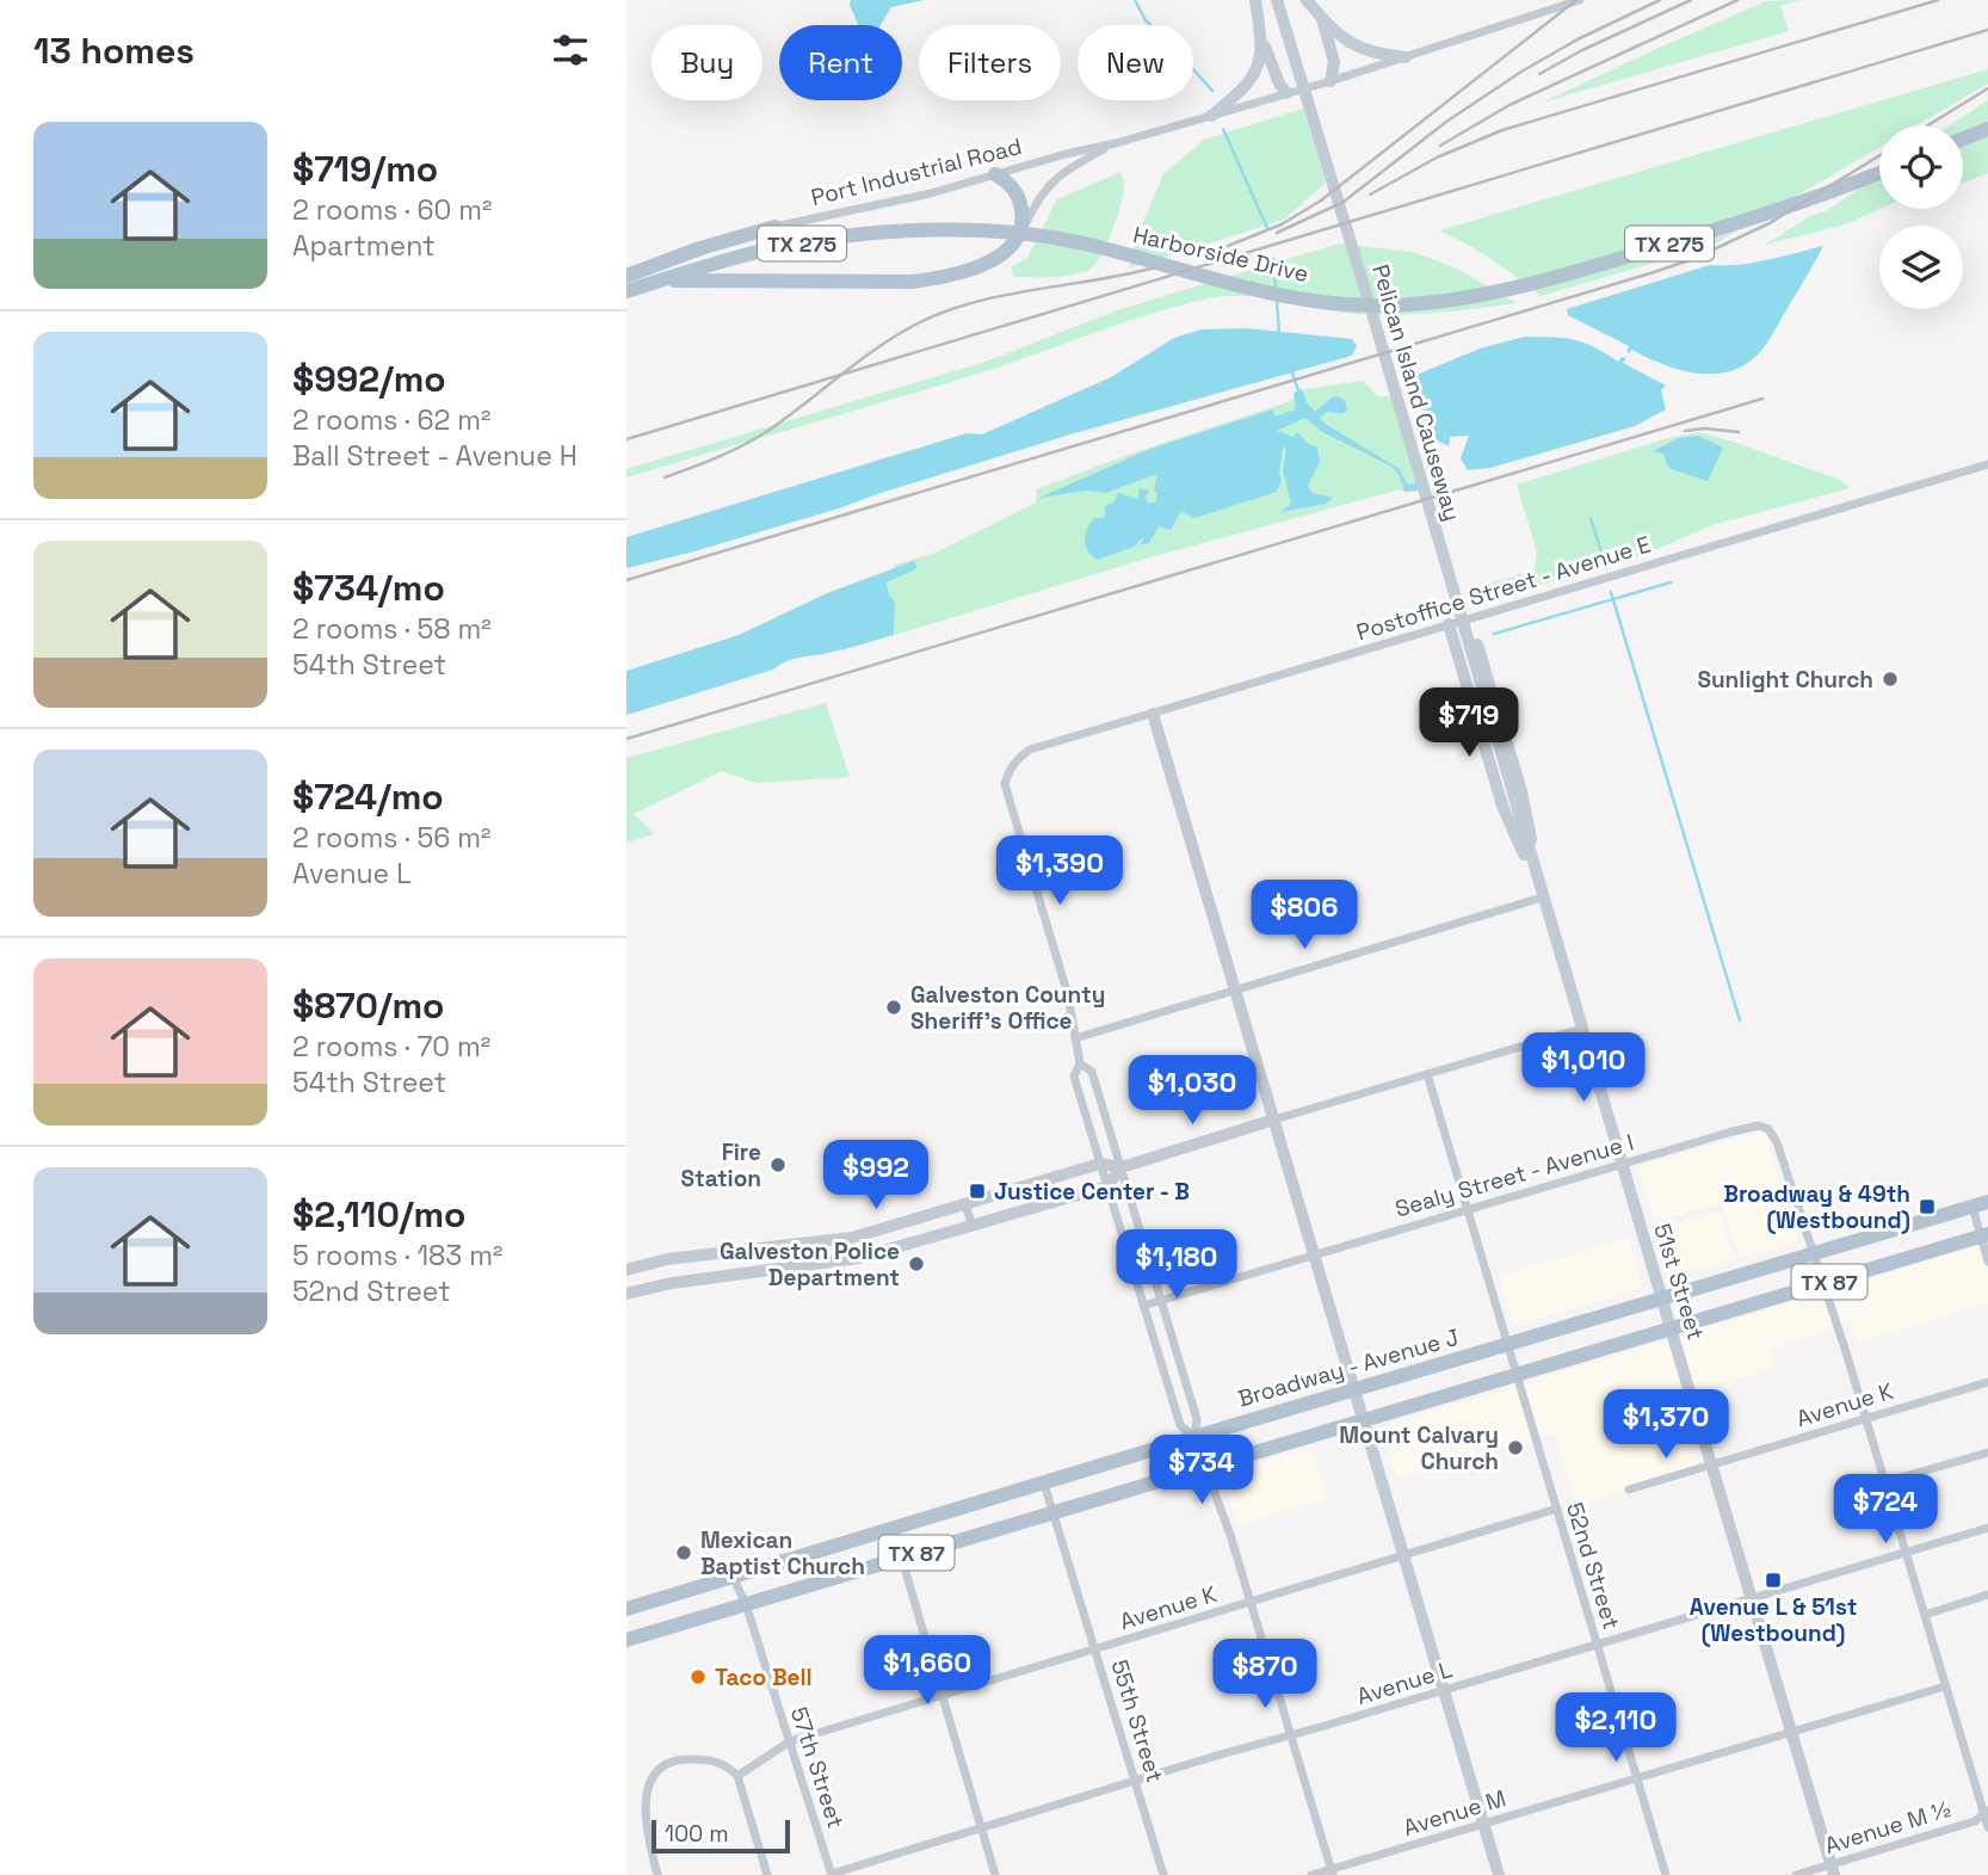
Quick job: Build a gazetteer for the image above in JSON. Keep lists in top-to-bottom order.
{
  "streets": {
    "main road": [
      "TX 275",
      "Harborside Drive",
      "Pelican Island Causeway",
      "51st Street",
      "TX 87",
      "Broadway - Avenue J"
    ],
    "street": [
      "Port Industrial Road",
      "Postoffice Street - Avenue E",
      "Sealy Street - Avenue I",
      "Avenue K",
      "52nd Street",
      "Avenue L",
      "55th Street",
      "57th Street",
      "Avenue M",
      "Avenue M ½"
    ]
  },
  "crossings": [
    ["Harborside Drive", "Pelican Island Causeway"],
    ["Pelican Island Causeway", "51st Street"],
    ["Sealy Street - Avenue I", "51st Street"],
    ["Sealy Street - Avenue I", "Broadway - Avenue J"],
    ["Sealy Street - Avenue I", "52nd Street"],
    ["51st Street", "TX 87"],
    ["51st Street", "Broadway - Avenue J"],
    ["51st Street", "Avenue K"],
    ["51st Street", "Avenue L"],
    ["51st Street", "Avenue M"],
    ["51st Street", "Avenue M ½"],
    ["TX 87", "52nd Street"],
    ["TX 87", "55th Street"],
    ["TX 87", "57th Street"],
    ["Broadway - Avenue J", "52nd Street"],
    ["Broadway - Avenue J", "55th Street"],
    ["Broadway - Avenue J", "57th Street"],
    ["Avenue K", "52nd Street"],
    ["Avenue K", "55th Street"],
    ["Avenue K", "57th Street"],
    ["52nd Street", "Avenue L"],
    ["52nd Street", "Avenue M"],
    ["Avenue L", "55th Street"],
    ["Avenue L", "57th Street"]
  ],
  "places": {
    "other": [
      "Sunlight Church",
      "Galveston County Sheriff's Office",
      "Fire Station",
      "Galveston Police Department",
      "Mount Calvary Church",
      "Mexican Baptist Church",
      "Taco Bell"
    ],
    "transit": ["Justice Center - B", "Broadway & 49th (Westbound)", "Avenue L & 51st (Westbound)"]
  },
  "scale_bar": "100 m",
  "page": {
    "heading": "13 homes",
    "chip": [
      "Buy",
      "Rent",
      "Filters",
      "New"
    ],
    "list": [
      {
        "name": "$719/mo",
        "note": "2 rooms · 60 m² · Apartment"
      },
      {
        "name": "$992/mo",
        "note": "2 rooms · 62 m² · Ball Street - Avenue H"
      },
      {
        "name": "$734/mo",
        "note": "2 rooms · 58 m² · 54th Street"
      },
      {
        "name": "$724/mo",
        "note": "2 rooms · 56 m² · Avenue L"
      },
      {
        "name": "$870/mo",
        "note": "2 rooms · 70 m² · 54th Street"
      },
      {
        "name": "$2,110/mo",
        "note": "5 rooms · 183 m² · 52nd Street"
      }
    ],
    "price": [
      "$719",
      "$1,390",
      "$806",
      "$1,010",
      "$1,030",
      "$992",
      "$1,180",
      "$1,370",
      "$734",
      "$724",
      "$1,660",
      "$870",
      "$2,110"
    ],
    "scale": "100 m"
  }
}
